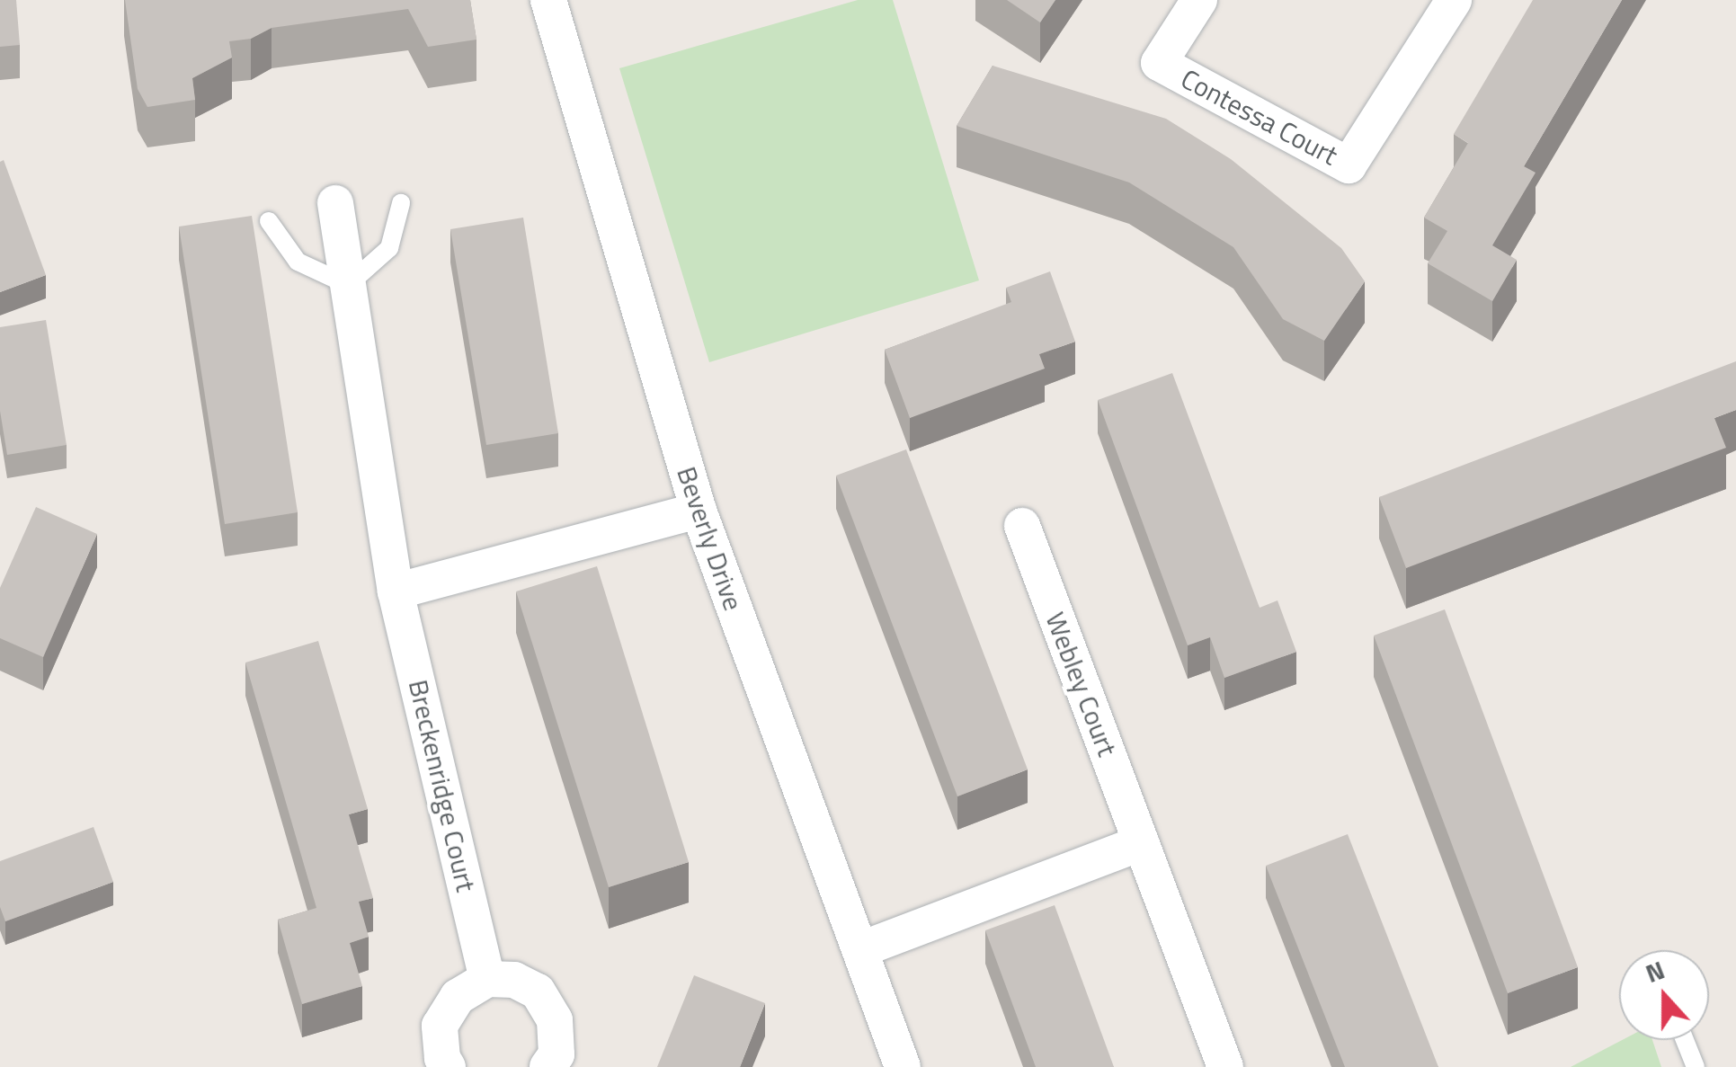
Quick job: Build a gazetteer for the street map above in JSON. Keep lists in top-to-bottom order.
{
  "streets": {
    "street": [
      "Contessa Court",
      "Beverly Drive",
      "Webley Court",
      "Breckenridge Court"
    ]
  },
  "north": "top"
}
